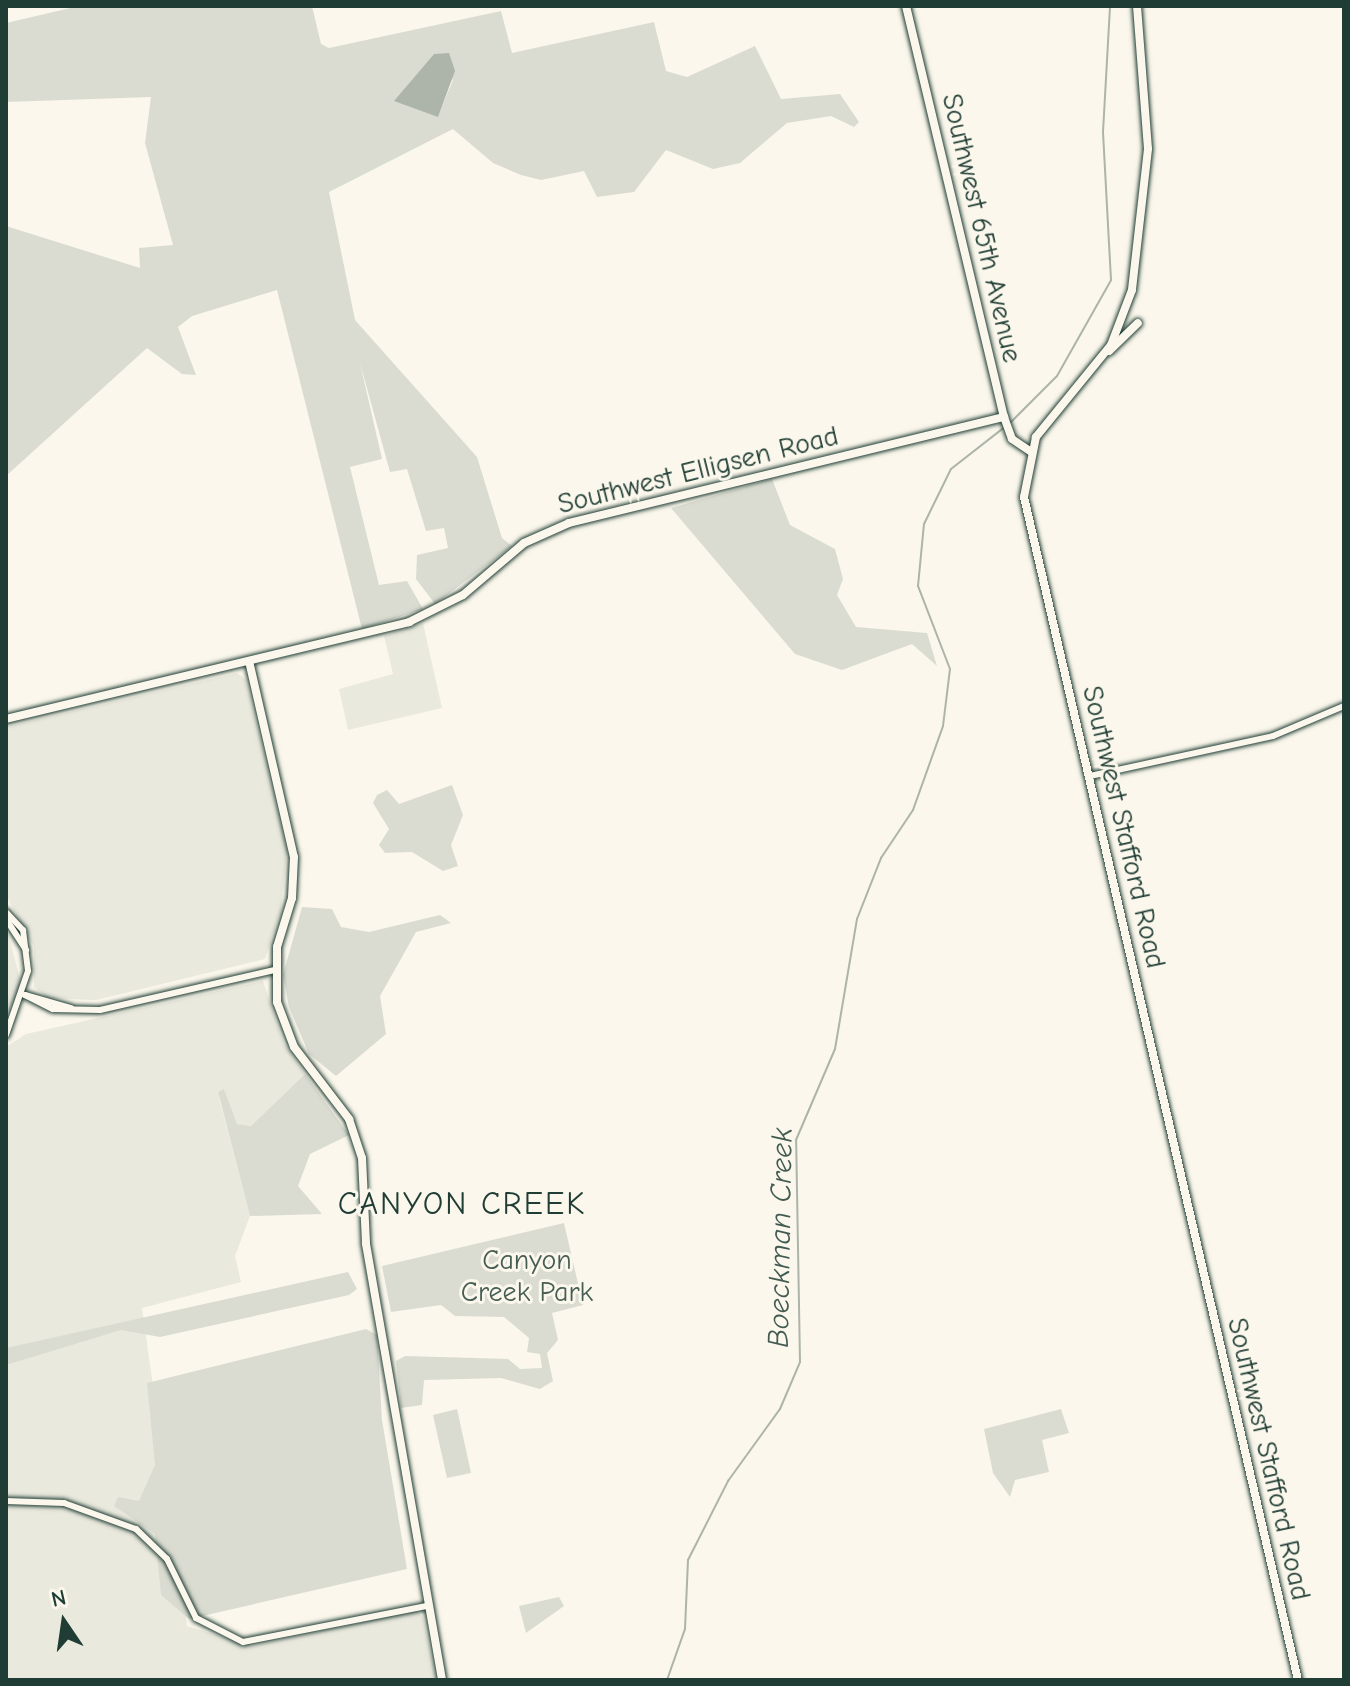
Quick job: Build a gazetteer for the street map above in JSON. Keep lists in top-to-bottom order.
{
  "streets": {
    "main road": ["Southwest 65th Avenue", "Southwest Elligsen Road", "Southwest Stafford Road"]
  },
  "crossings": [
    ["Southwest 65th Avenue", "Southwest Elligsen Road"],
    ["Southwest 65th Avenue", "Southwest Stafford Road"]
  ],
  "districts": ["CANYON CREEK"],
  "water": ["Boeckman Creek"],
  "parks": ["Canyon Creek Park"],
  "north": "top"
}
